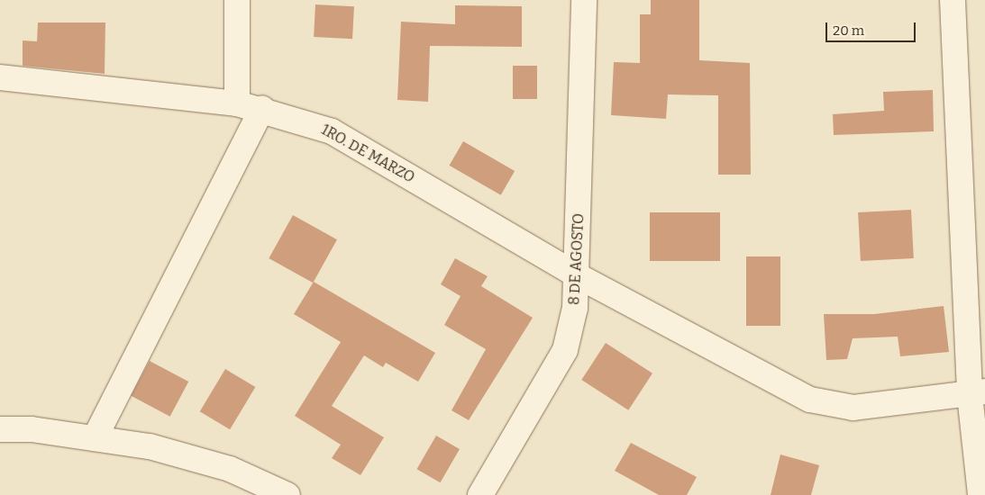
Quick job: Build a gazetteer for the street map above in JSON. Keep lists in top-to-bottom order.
{
  "streets": {
    "street": ["1RO. DE MARZO", "8 DE AGOSTO"]
  },
  "crossings": [
    ["1RO. DE MARZO", "8 DE AGOSTO"]
  ],
  "scale_bar": "20 m"
}
